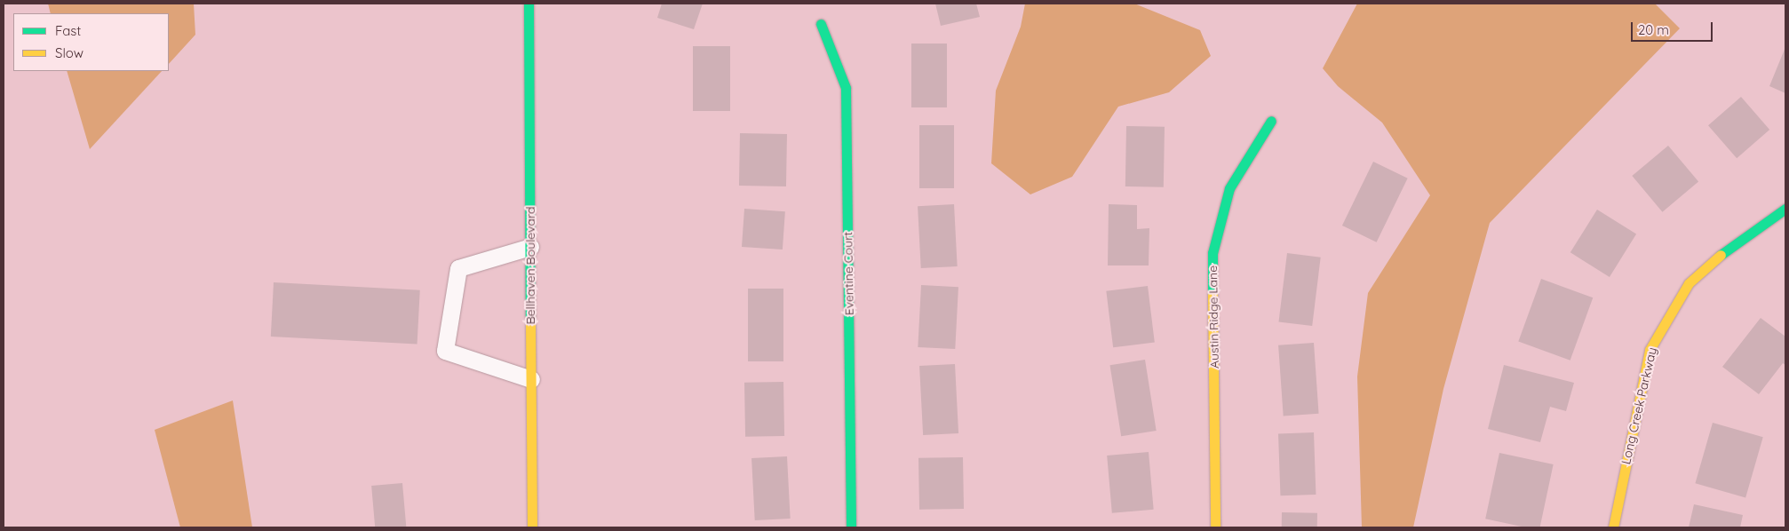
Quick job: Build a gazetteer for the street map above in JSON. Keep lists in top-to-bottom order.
{
  "streets": {
    "street": [
      "Bellhaven Boulevard",
      "Eventine Court",
      "Austin Ridge Lane",
      "Long Creek Parkway"
    ]
  },
  "legend": ["Fast", "Slow"],
  "scale_bar": "20 m"
}
